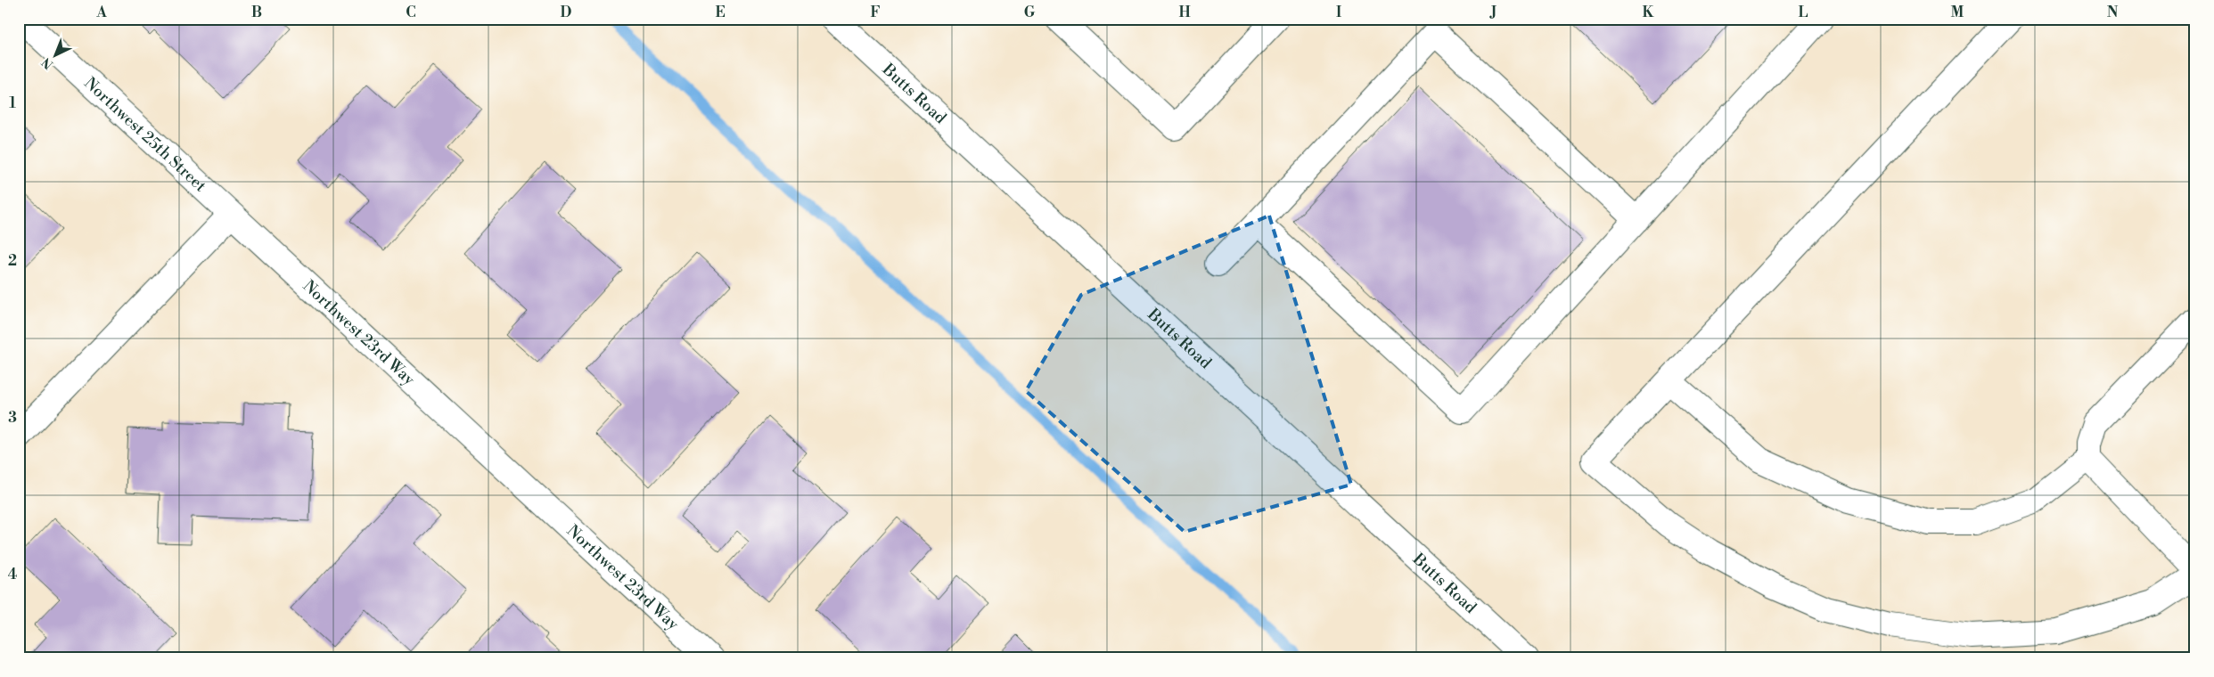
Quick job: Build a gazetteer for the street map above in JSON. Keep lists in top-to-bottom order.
{
  "streets": {
    "street": ["Butts Road", "Northwest 25th Street", "Northwest 23rd Way"]
  },
  "crossings": [
    ["Northwest 25th Street", "Northwest 23rd Way"]
  ],
  "north": "bottom left",
  "grid": {
    "columns": [
      "A",
      "B",
      "C",
      "D",
      "E",
      "F",
      "G",
      "H",
      "I",
      "J",
      "K",
      "L",
      "M",
      "N"
    ],
    "rows": [
      "1",
      "2",
      "3",
      "4"
    ]
  }
}
